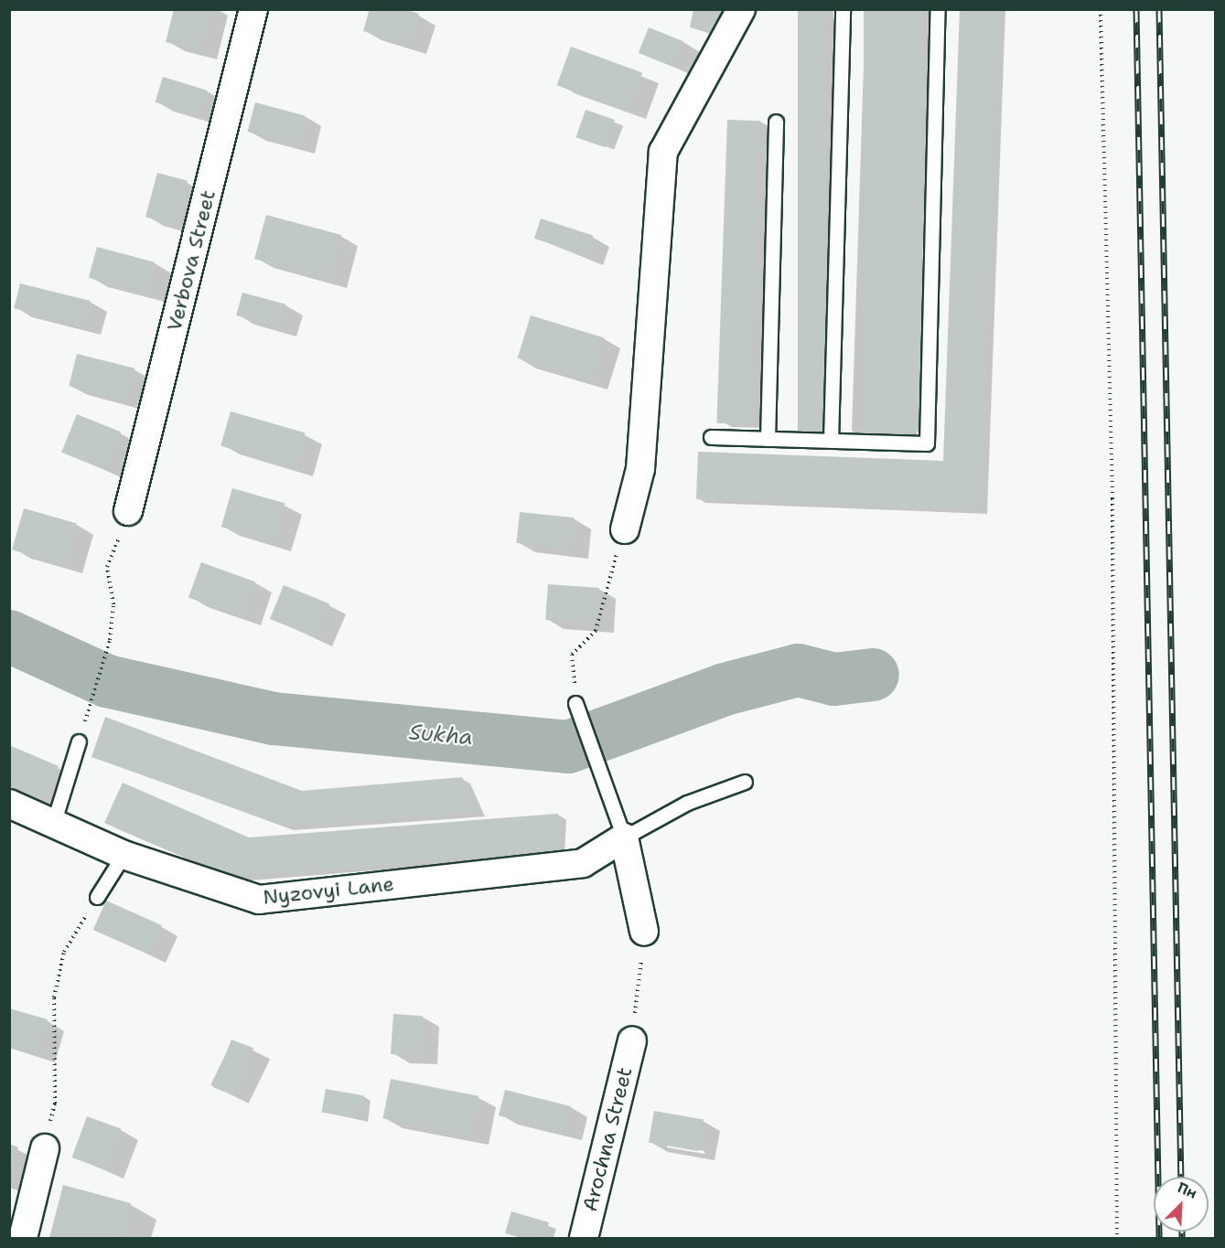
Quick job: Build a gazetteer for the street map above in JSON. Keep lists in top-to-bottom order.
{
  "streets": {
    "street": ["Verbova Street", "Nyzovyi Lane", "Arochna Street"]
  },
  "water": ["Sukha"],
  "north": "top right"
}
